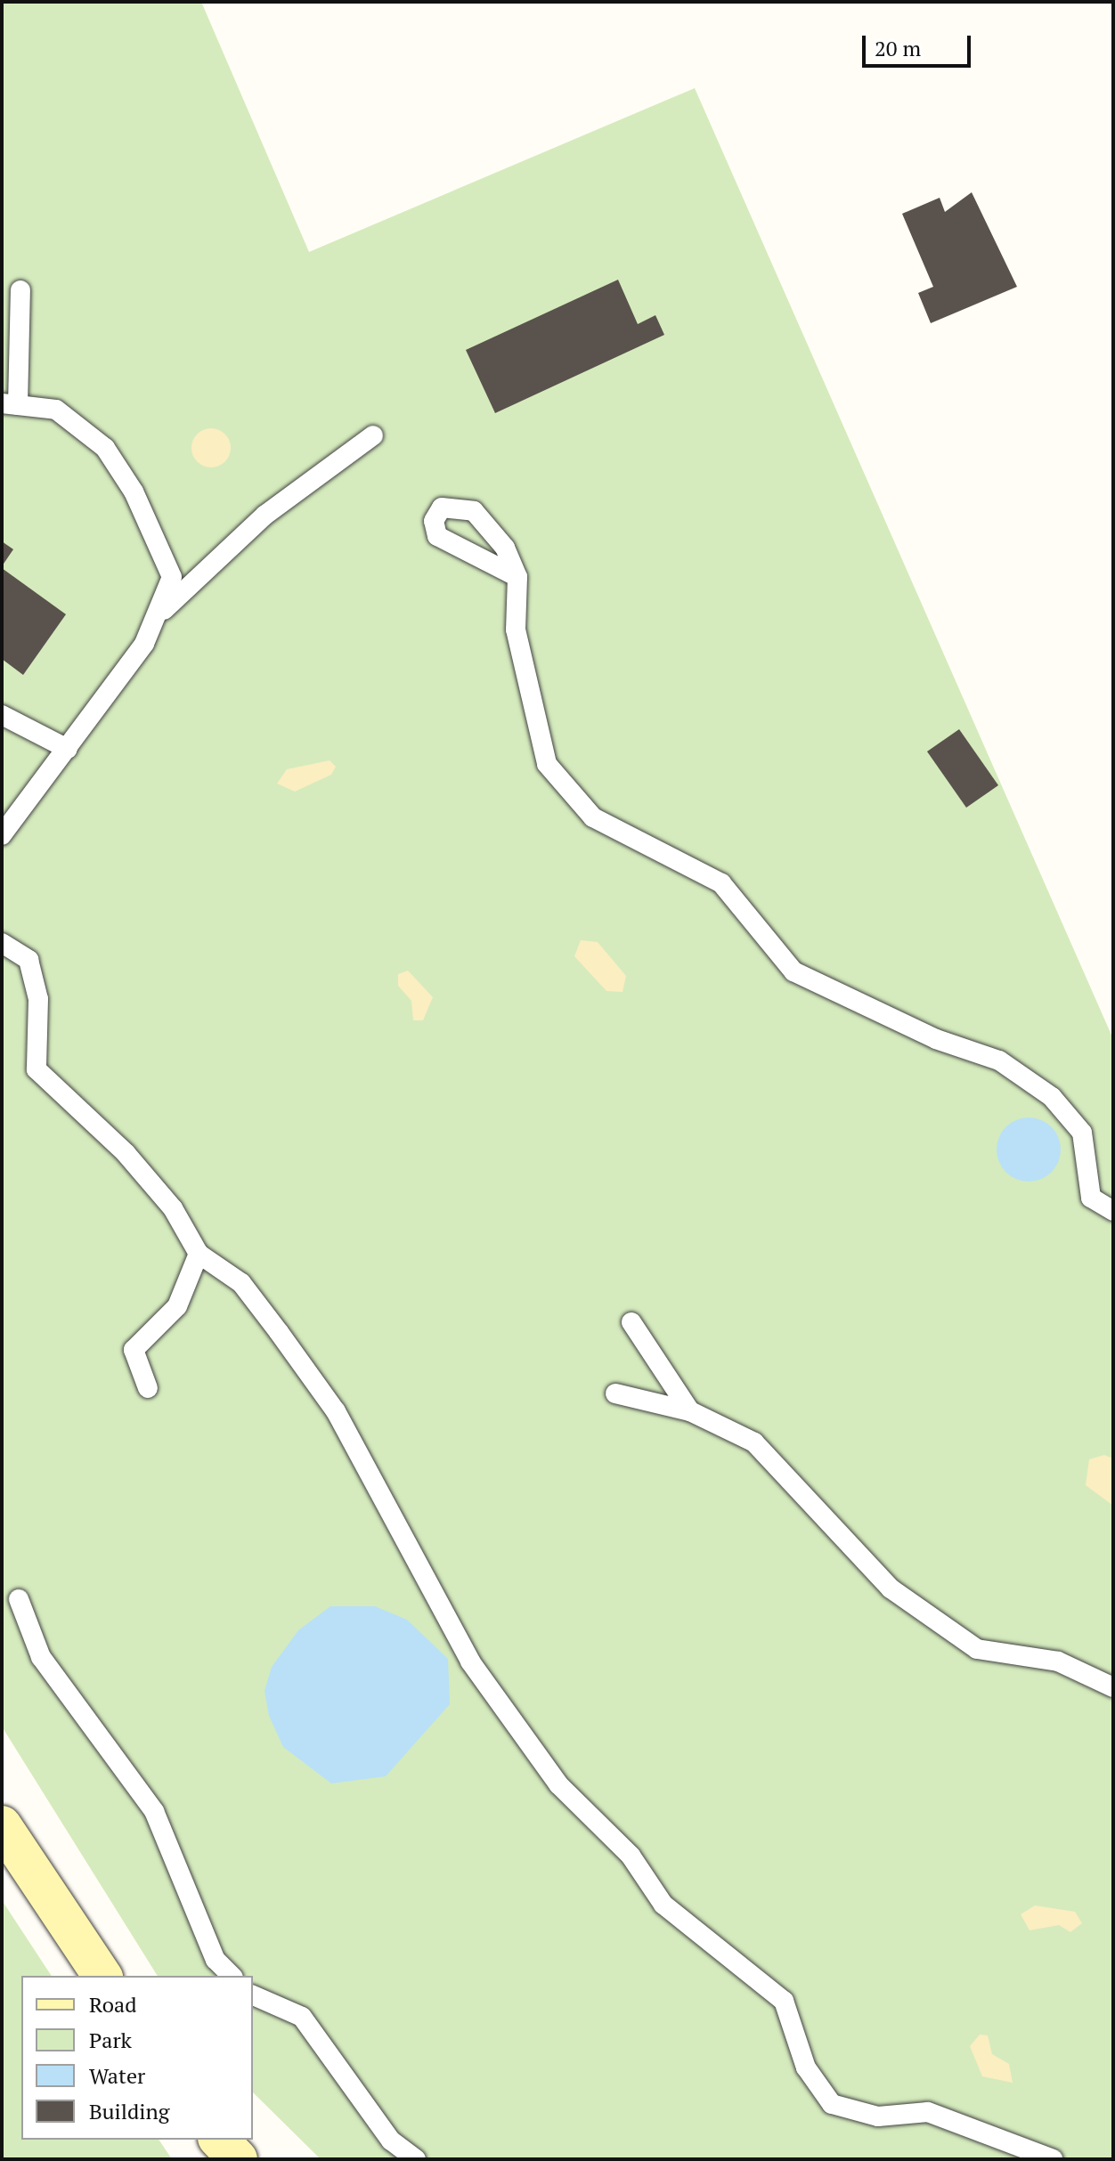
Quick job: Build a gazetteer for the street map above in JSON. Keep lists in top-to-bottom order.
{
  "legend": [
    "Road",
    "Park",
    "Water",
    "Building"
  ],
  "scale_bar": "20 m"
}
